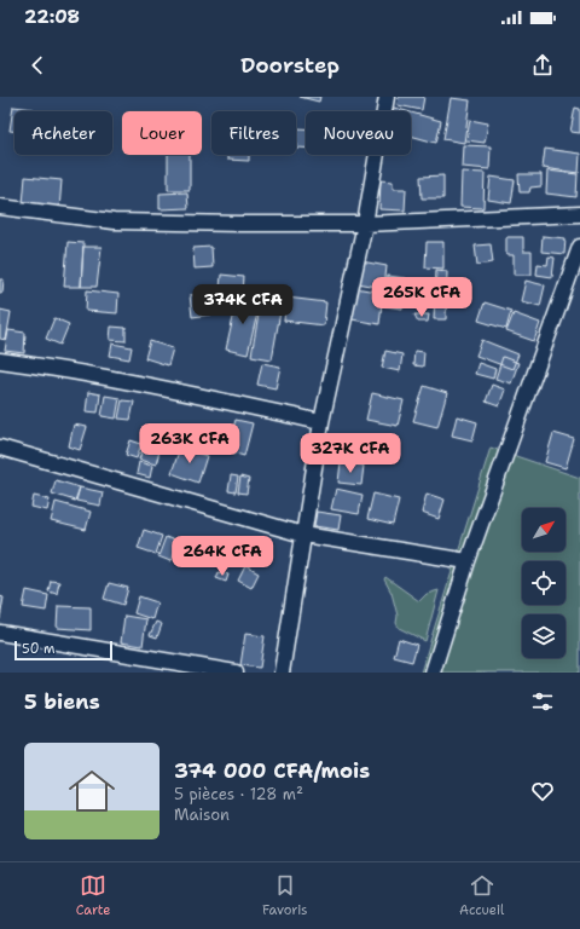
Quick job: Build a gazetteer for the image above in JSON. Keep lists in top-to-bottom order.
{
  "scale_bar": "50 m",
  "north": "top right",
  "page": {
    "status": "22:08",
    "header": "Doorstep",
    "chip": [
      "Acheter",
      "Louer",
      "Filtres",
      "Nouveau"
    ],
    "price": [
      "265K CFA",
      "374K CFA",
      "263K CFA",
      "327K CFA",
      "264K CFA"
    ],
    "scale": "50 m",
    "heading": "5 biens",
    "list": [
      {
        "name": "374 000 CFA/mois",
        "note": "5 pièces · 128 m² · Maison"
      }
    ],
    "tabs": ["Carte", "Favoris", "Accueil"]
  }
}
